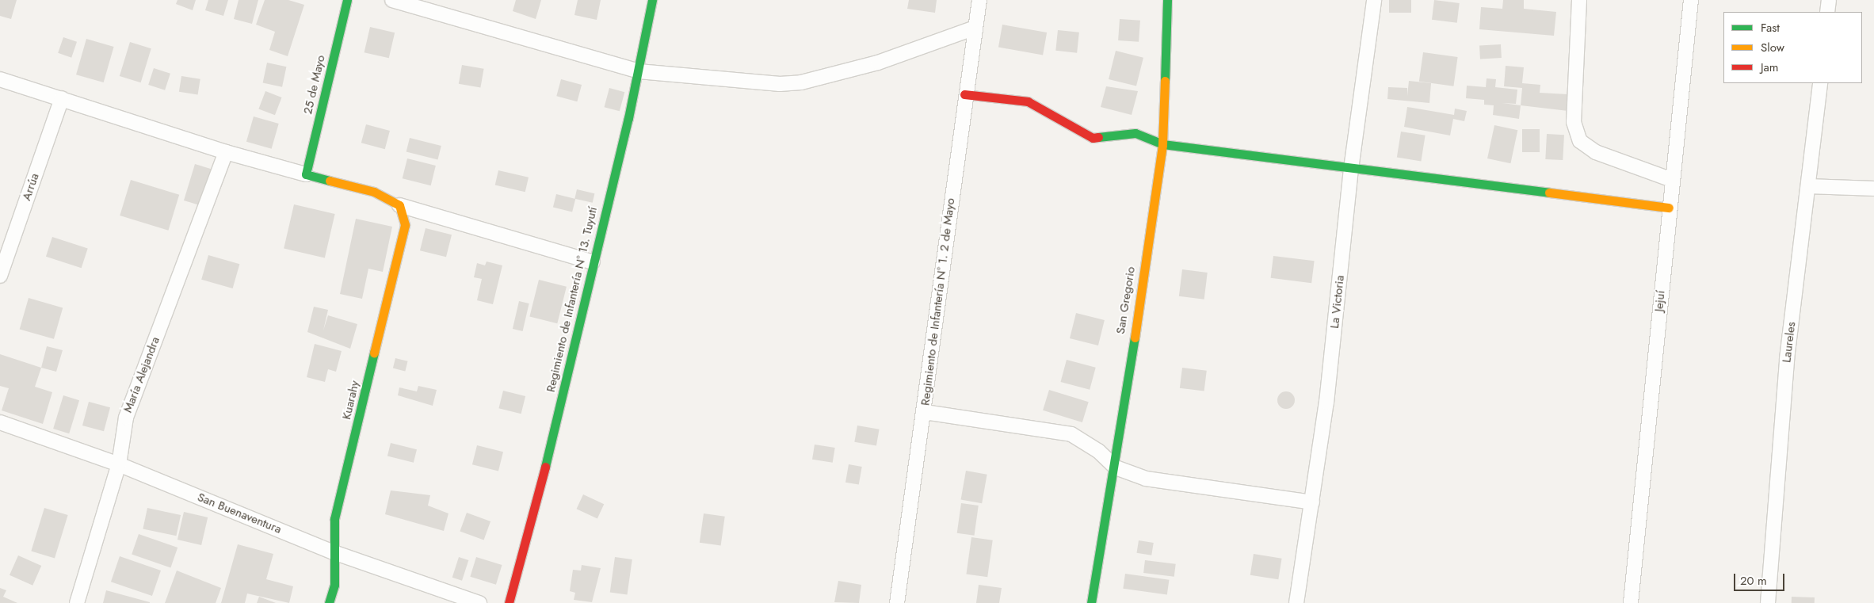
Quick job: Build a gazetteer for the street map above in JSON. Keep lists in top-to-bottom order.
{
  "streets": {
    "street": [
      "25 de Mayo",
      "Arrúa",
      "Regimiento de Infantería N° 13. Tuyutí",
      "San Gregorio",
      "Jejuí",
      "Regimiento de Infantería N° 1. 2 de Mayo",
      "La Victoria",
      "Laureles",
      "María Alejandra",
      "Kuarahy",
      "San Buenaventura"
    ]
  },
  "crossings": [
    ["María Alejandra", "San Buenaventura"],
    ["Kuarahy", "San Buenaventura"]
  ],
  "legend": ["Fast", "Slow", "Jam"],
  "scale_bar": "20 m"
}
